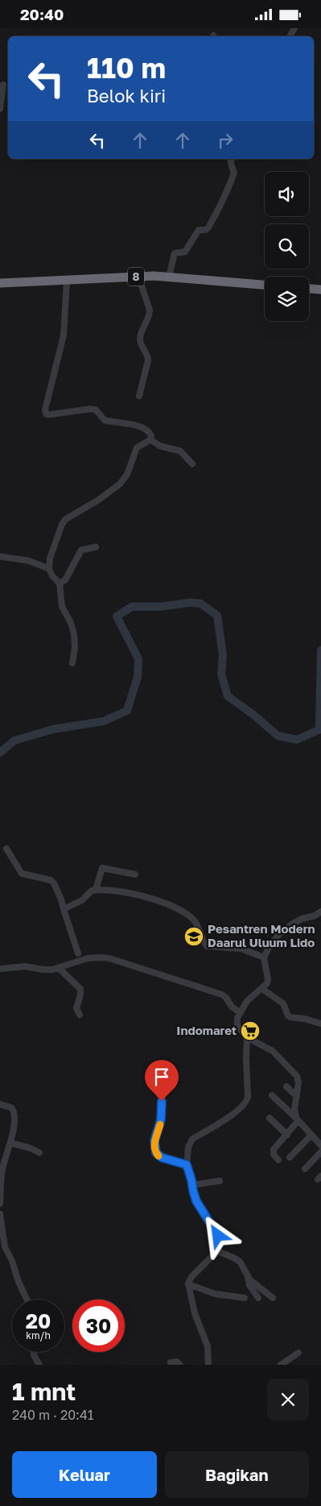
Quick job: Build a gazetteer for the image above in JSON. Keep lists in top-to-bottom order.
{
  "streets": {
    "highway": ["8"]
  },
  "places": {
    "school or university": ["Pesantren Modern Daarul Uluum Lido"],
    "supermarket": ["Indomaret"]
  },
  "page": {
    "status": "20:40",
    "turn": ["110 m", "Belok kiri"],
    "speed": "20 km/h",
    "limit": "30",
    "heading": ["1 mnt", "240 m · 20:41"],
    "buttons": ["Keluar", "Bagikan"]
  }
}
